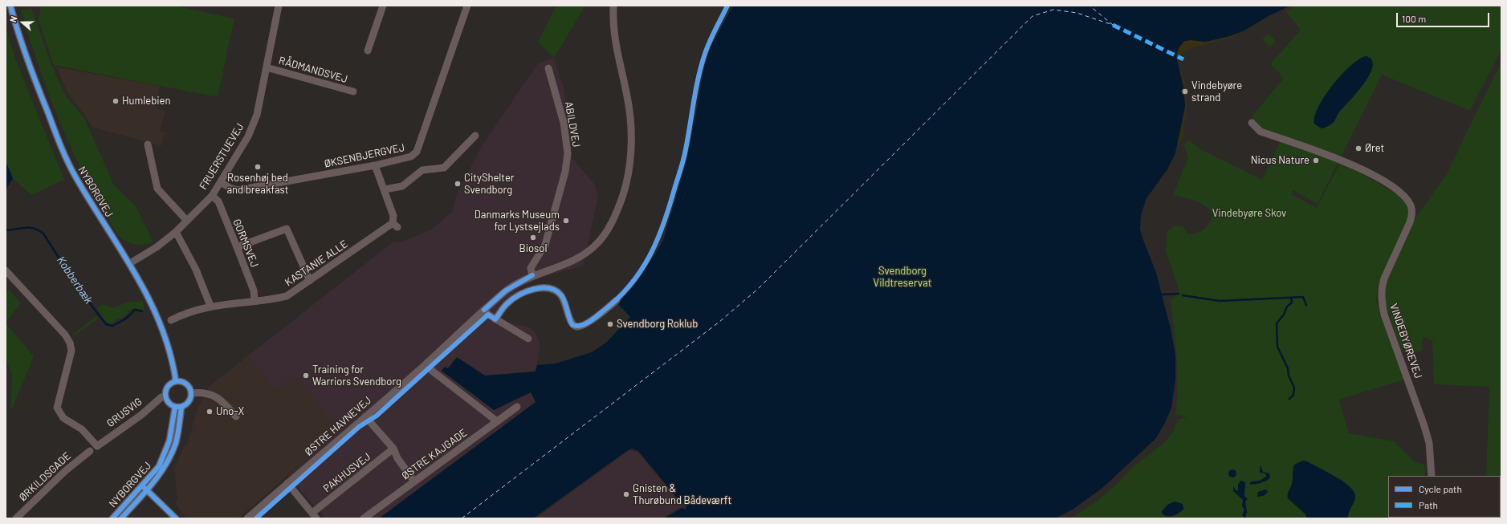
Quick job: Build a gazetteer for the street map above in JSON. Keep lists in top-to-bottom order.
{
  "streets": {
    "street": [
      "RÅDMANDSVEJ",
      "ABILDVEJ",
      "ØKSENBJERGVEJ",
      "FRUERSTUEVEJ",
      "NYBORGVEJ",
      "GORMSVEJ",
      "KASTANIE ALLE",
      "VINDEBYØREVEJ",
      "GRUSVIG",
      "ØSTRE HAVNEVEJ",
      "ØSTRE KAJGADE",
      "PAKHUSVEJ",
      "ØRKILDSGADE"
    ]
  },
  "crossings": [
    ["RÅDMANDSVEJ", "FRUERSTUEVEJ"],
    ["ABILDVEJ", "ØSTRE HAVNEVEJ"],
    ["ØKSENBJERGVEJ", "FRUERSTUEVEJ"],
    ["FRUERSTUEVEJ", "NYBORGVEJ"],
    ["FRUERSTUEVEJ", "GORMSVEJ"],
    ["NYBORGVEJ", "GRUSVIG"],
    ["GORMSVEJ", "KASTANIE ALLE"]
  ],
  "water": ["Kobberbæk"],
  "parks": ["Vindebyøre Skov", "Svendborg Vildtreservat"],
  "places": [
    "Vindebyøre strand",
    "Humlebien",
    "Øret",
    "Nicus Nature",
    "Rosenhøj bed and breakfast",
    "CityShelter Svendborg",
    "Danmarks Museum for Lystsejlads",
    "Biosol",
    "Svendborg Roklub",
    "Training for Warriors Svendborg",
    "Uno-X",
    "Gnisten & Thurøbund Bådeværft"
  ],
  "legend": ["Cycle path", "Path"],
  "scale_bar": "100 m",
  "north": "left"
}
